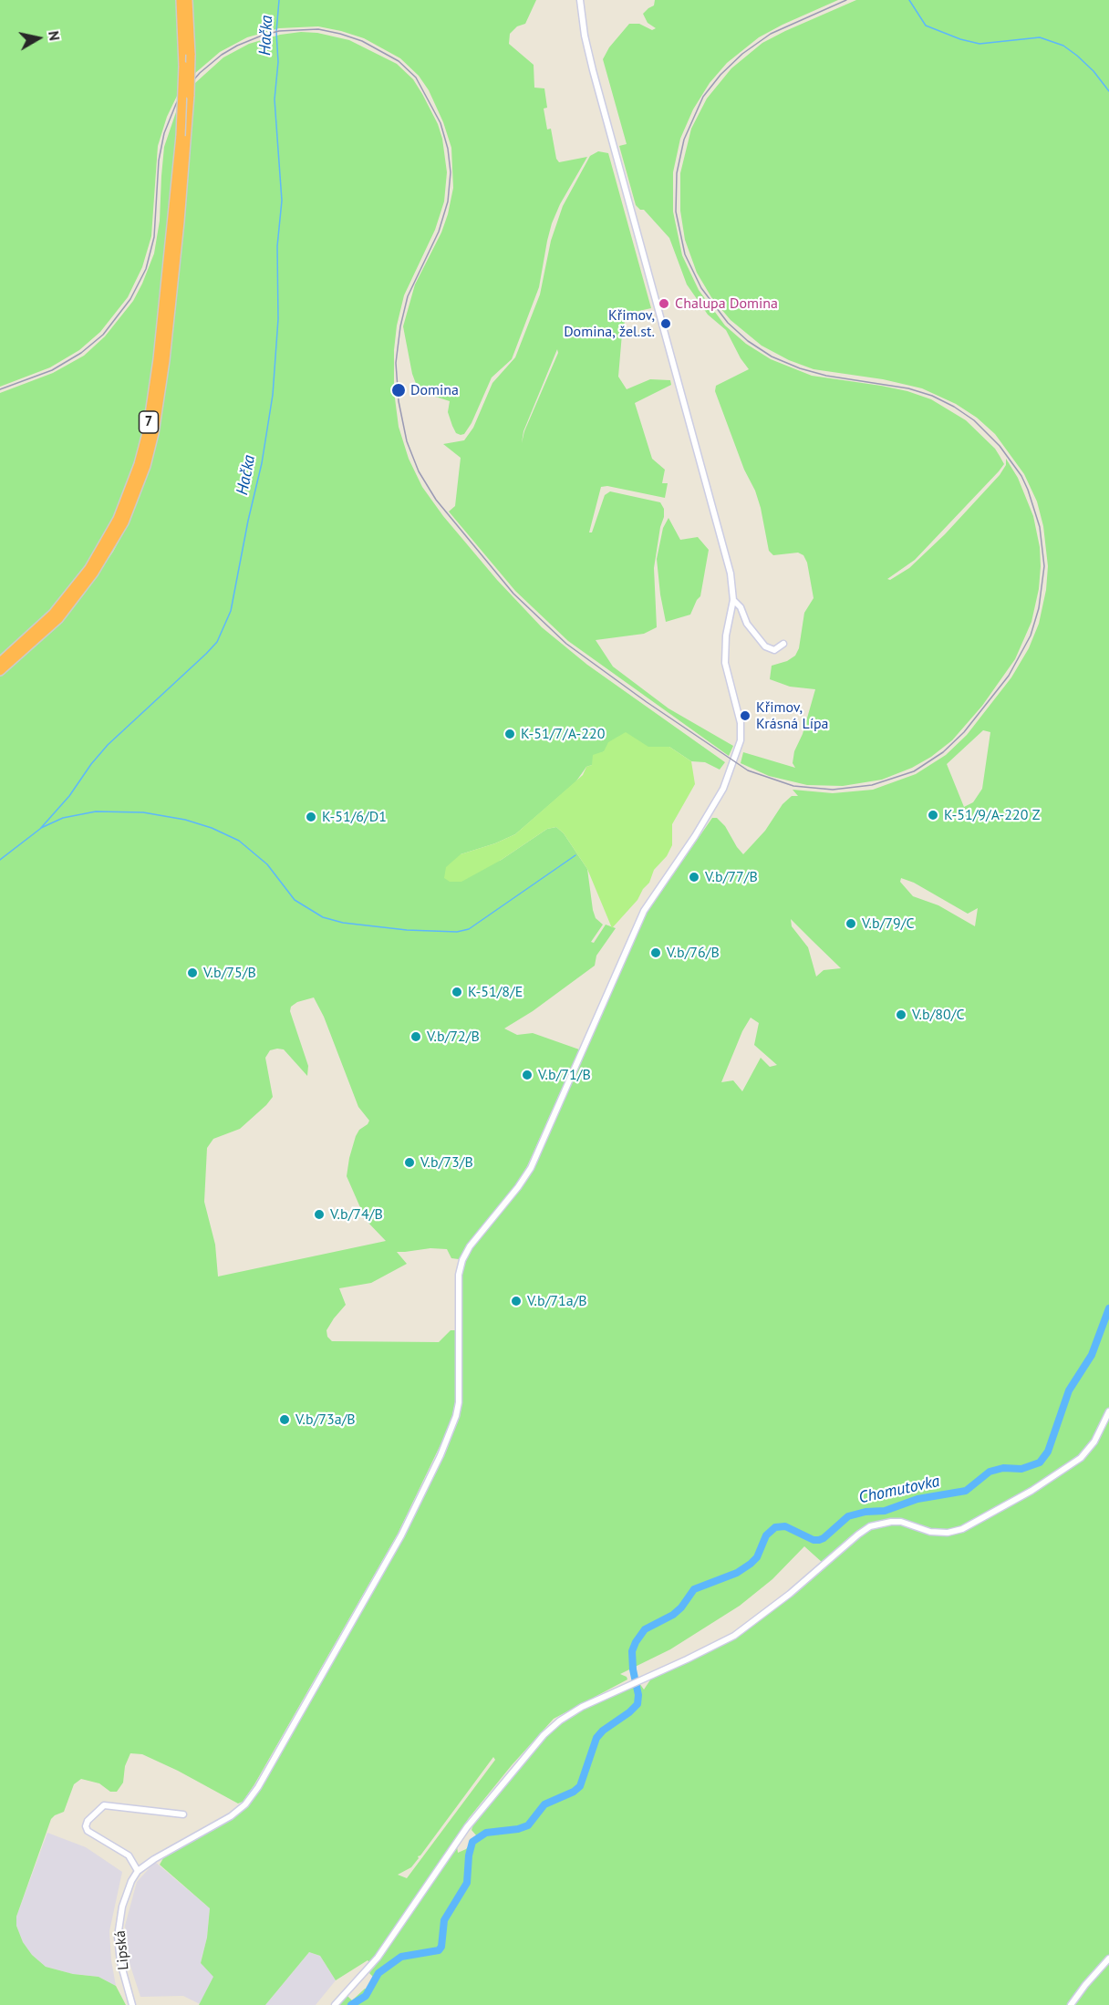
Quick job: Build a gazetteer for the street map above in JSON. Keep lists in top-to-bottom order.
{
  "streets": {
    "highway": ["7"],
    "street": ["Lipská"]
  },
  "water": ["Hačka", "Chomutovka"],
  "places": [
    "Chalupa Domina",
    "Křimov, Domina, žel.st.",
    "Domina",
    "Křimov, Krásná Lípa",
    "K-51/7/A-220",
    "K-51/9/A-220 Z",
    "K-51/6/D1",
    "V.b/77/B",
    "V.b/79/C",
    "V.b/76/B",
    "V.b/75/B",
    "K-51/8/E",
    "V.b/80/C",
    "V.b/72/B",
    "V.b/71/B",
    "V.b/73/B",
    "V.b/74/B",
    "V.b/71a/B",
    "V.b/73a/B"
  ],
  "north": "right"
}
